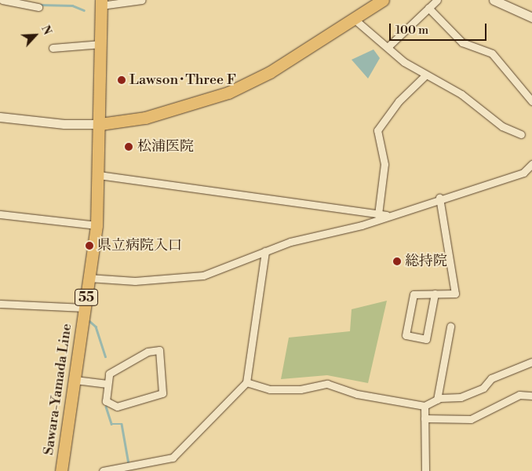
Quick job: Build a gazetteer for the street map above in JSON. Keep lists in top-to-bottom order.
{
  "streets": {
    "main road": ["55", "Sawara-Yamada Line"]
  },
  "places": [
    "Lawson･Three F",
    "松浦医院",
    "県立病院入口",
    "総持院"
  ],
  "scale_bar": "100 m",
  "north": "top right"
}
